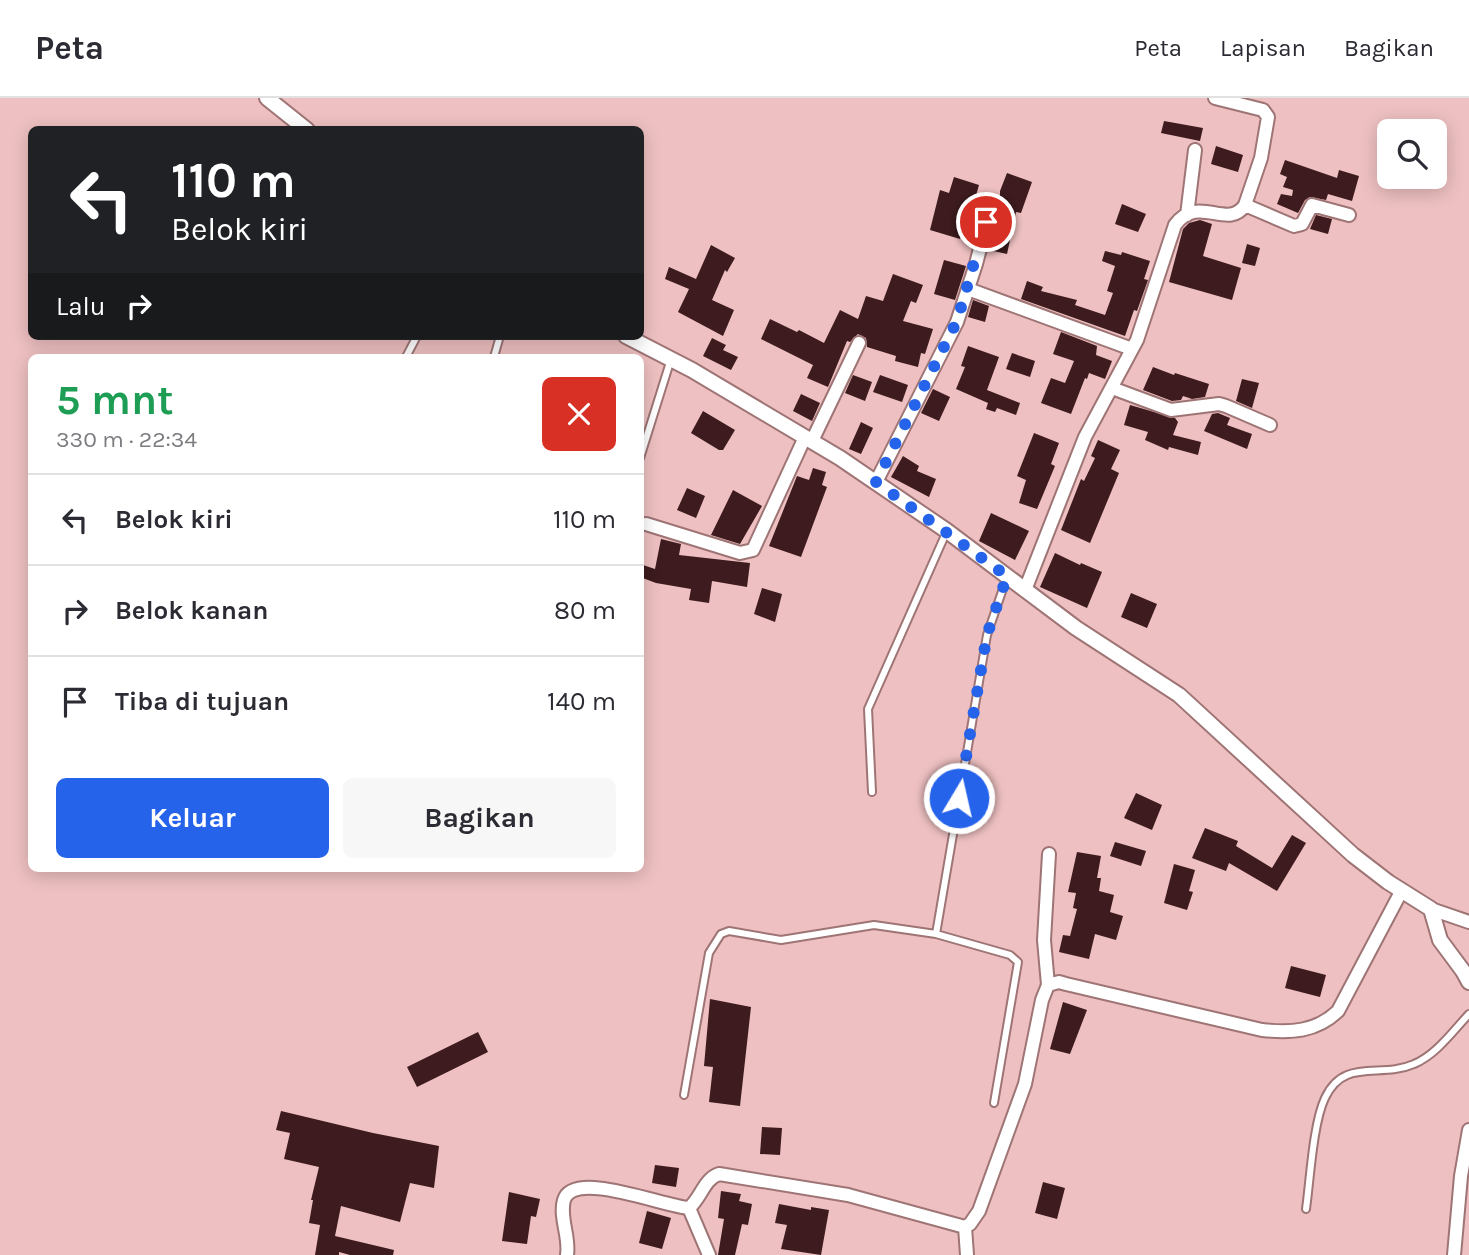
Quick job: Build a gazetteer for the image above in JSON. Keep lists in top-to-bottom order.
{
  "page": {
    "header": "Peta",
    "nav": ["Peta", "Lapisan", "Bagikan"],
    "turn": ["110 m", "Belok kiri"],
    "then": "Lalu",
    "heading": ["5 mnt", "330 m · 22:34"],
    "list": [
      {
        "name": "Belok kiri",
        "value": "110 m"
      },
      {
        "name": "Belok kanan",
        "value": "80 m"
      },
      {
        "name": "Tiba di tujuan",
        "value": "140 m"
      }
    ],
    "buttons": ["Keluar", "Bagikan"]
  }
}
